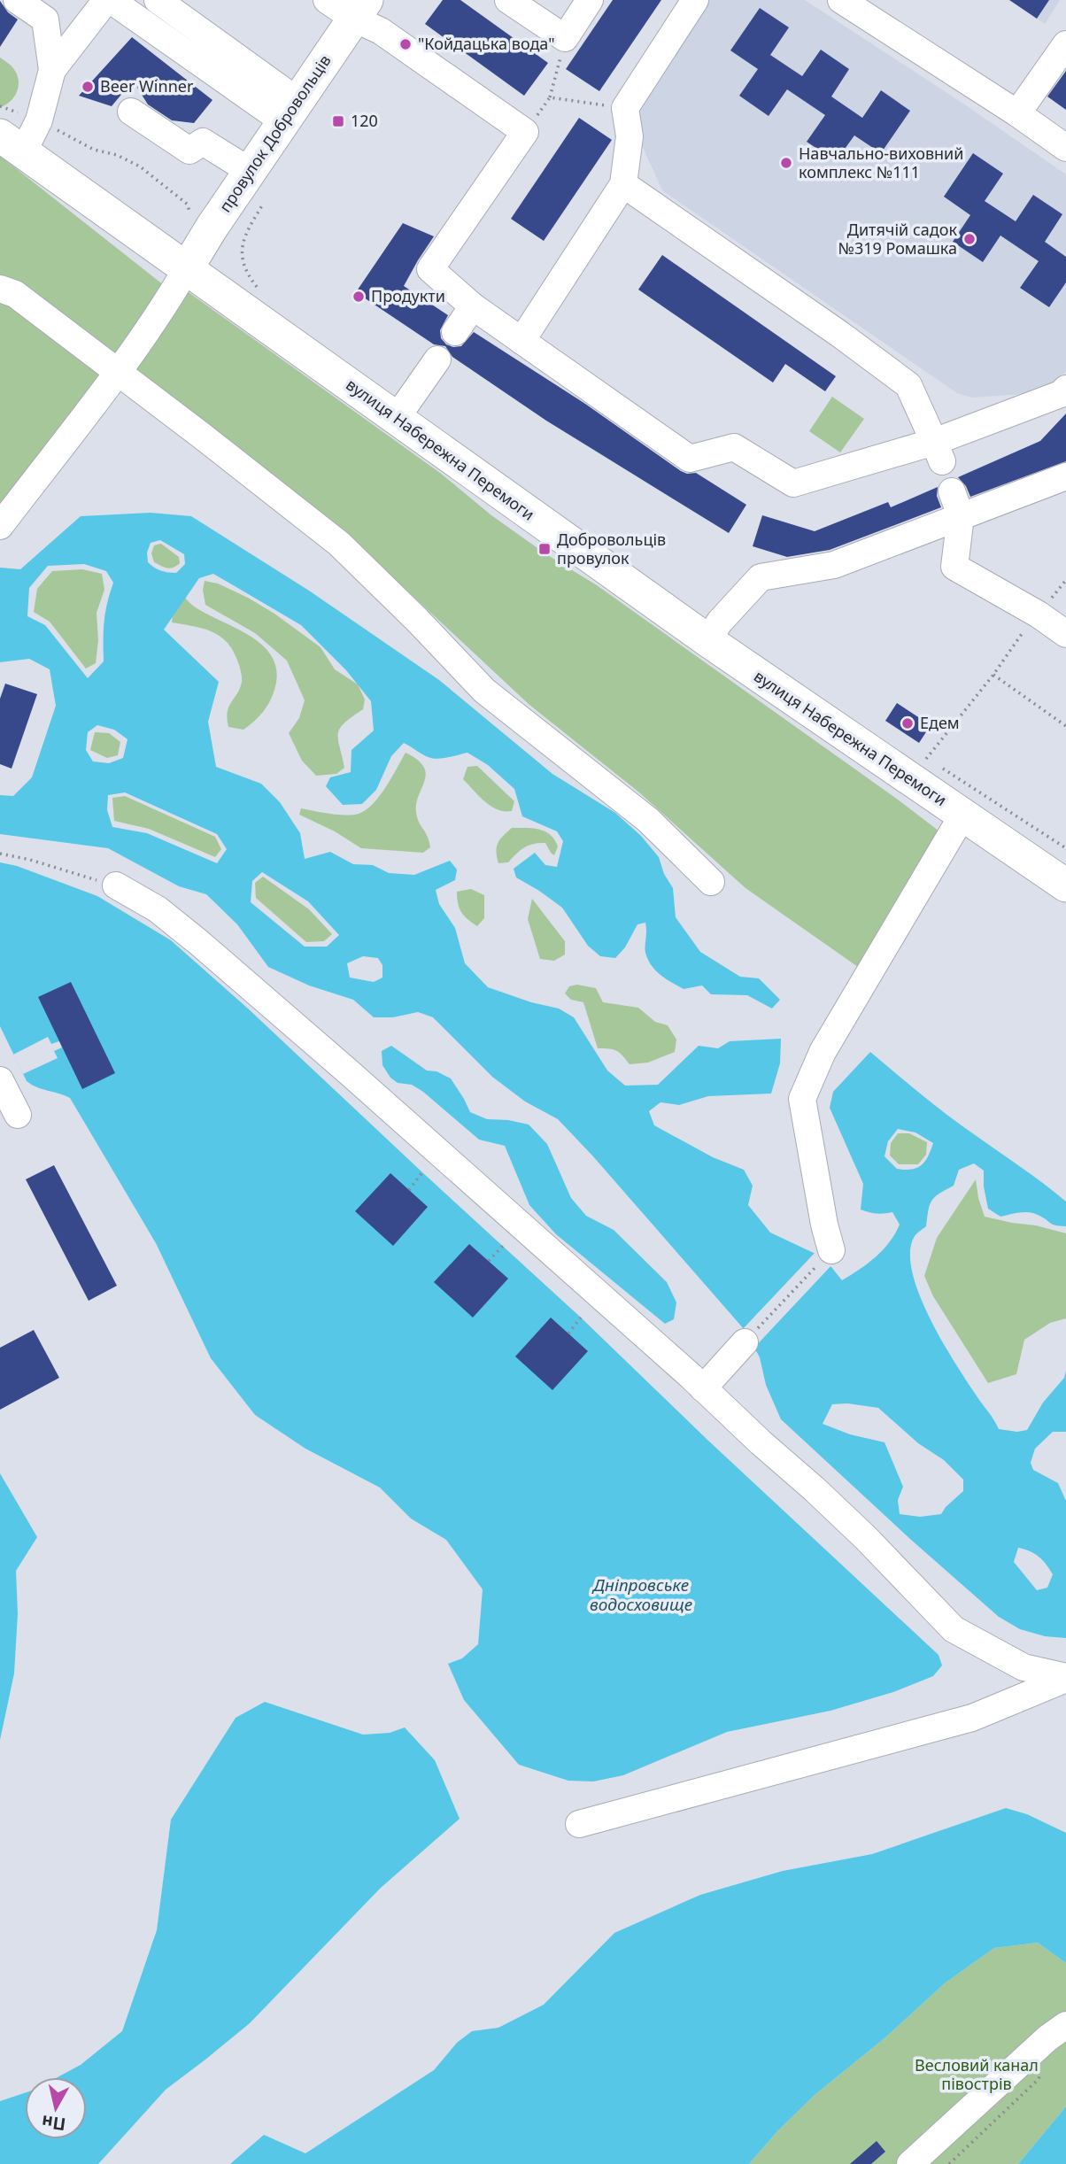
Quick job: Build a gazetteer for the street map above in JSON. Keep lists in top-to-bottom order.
{
  "streets": {
    "main road": ["провулок Добровольців", "вулиця Набережна Перемоги"]
  },
  "crossings": [
    ["провулок Добровольців", "вулиця Набережна Перемоги"]
  ],
  "water": ["Дніпровське водосховище"],
  "parks": ["Весловий канал півострів"],
  "places": {
    "other": [
      "\"Койдацька вода\"",
      "Beer Winner",
      "Навчально-виховний комплекс №111",
      "Дитячій садок №319 Ромашка",
      "Продукти",
      "Едем"
    ],
    "transit": ["120", "Добровольців провулок"]
  },
  "north": "bottom"
}
